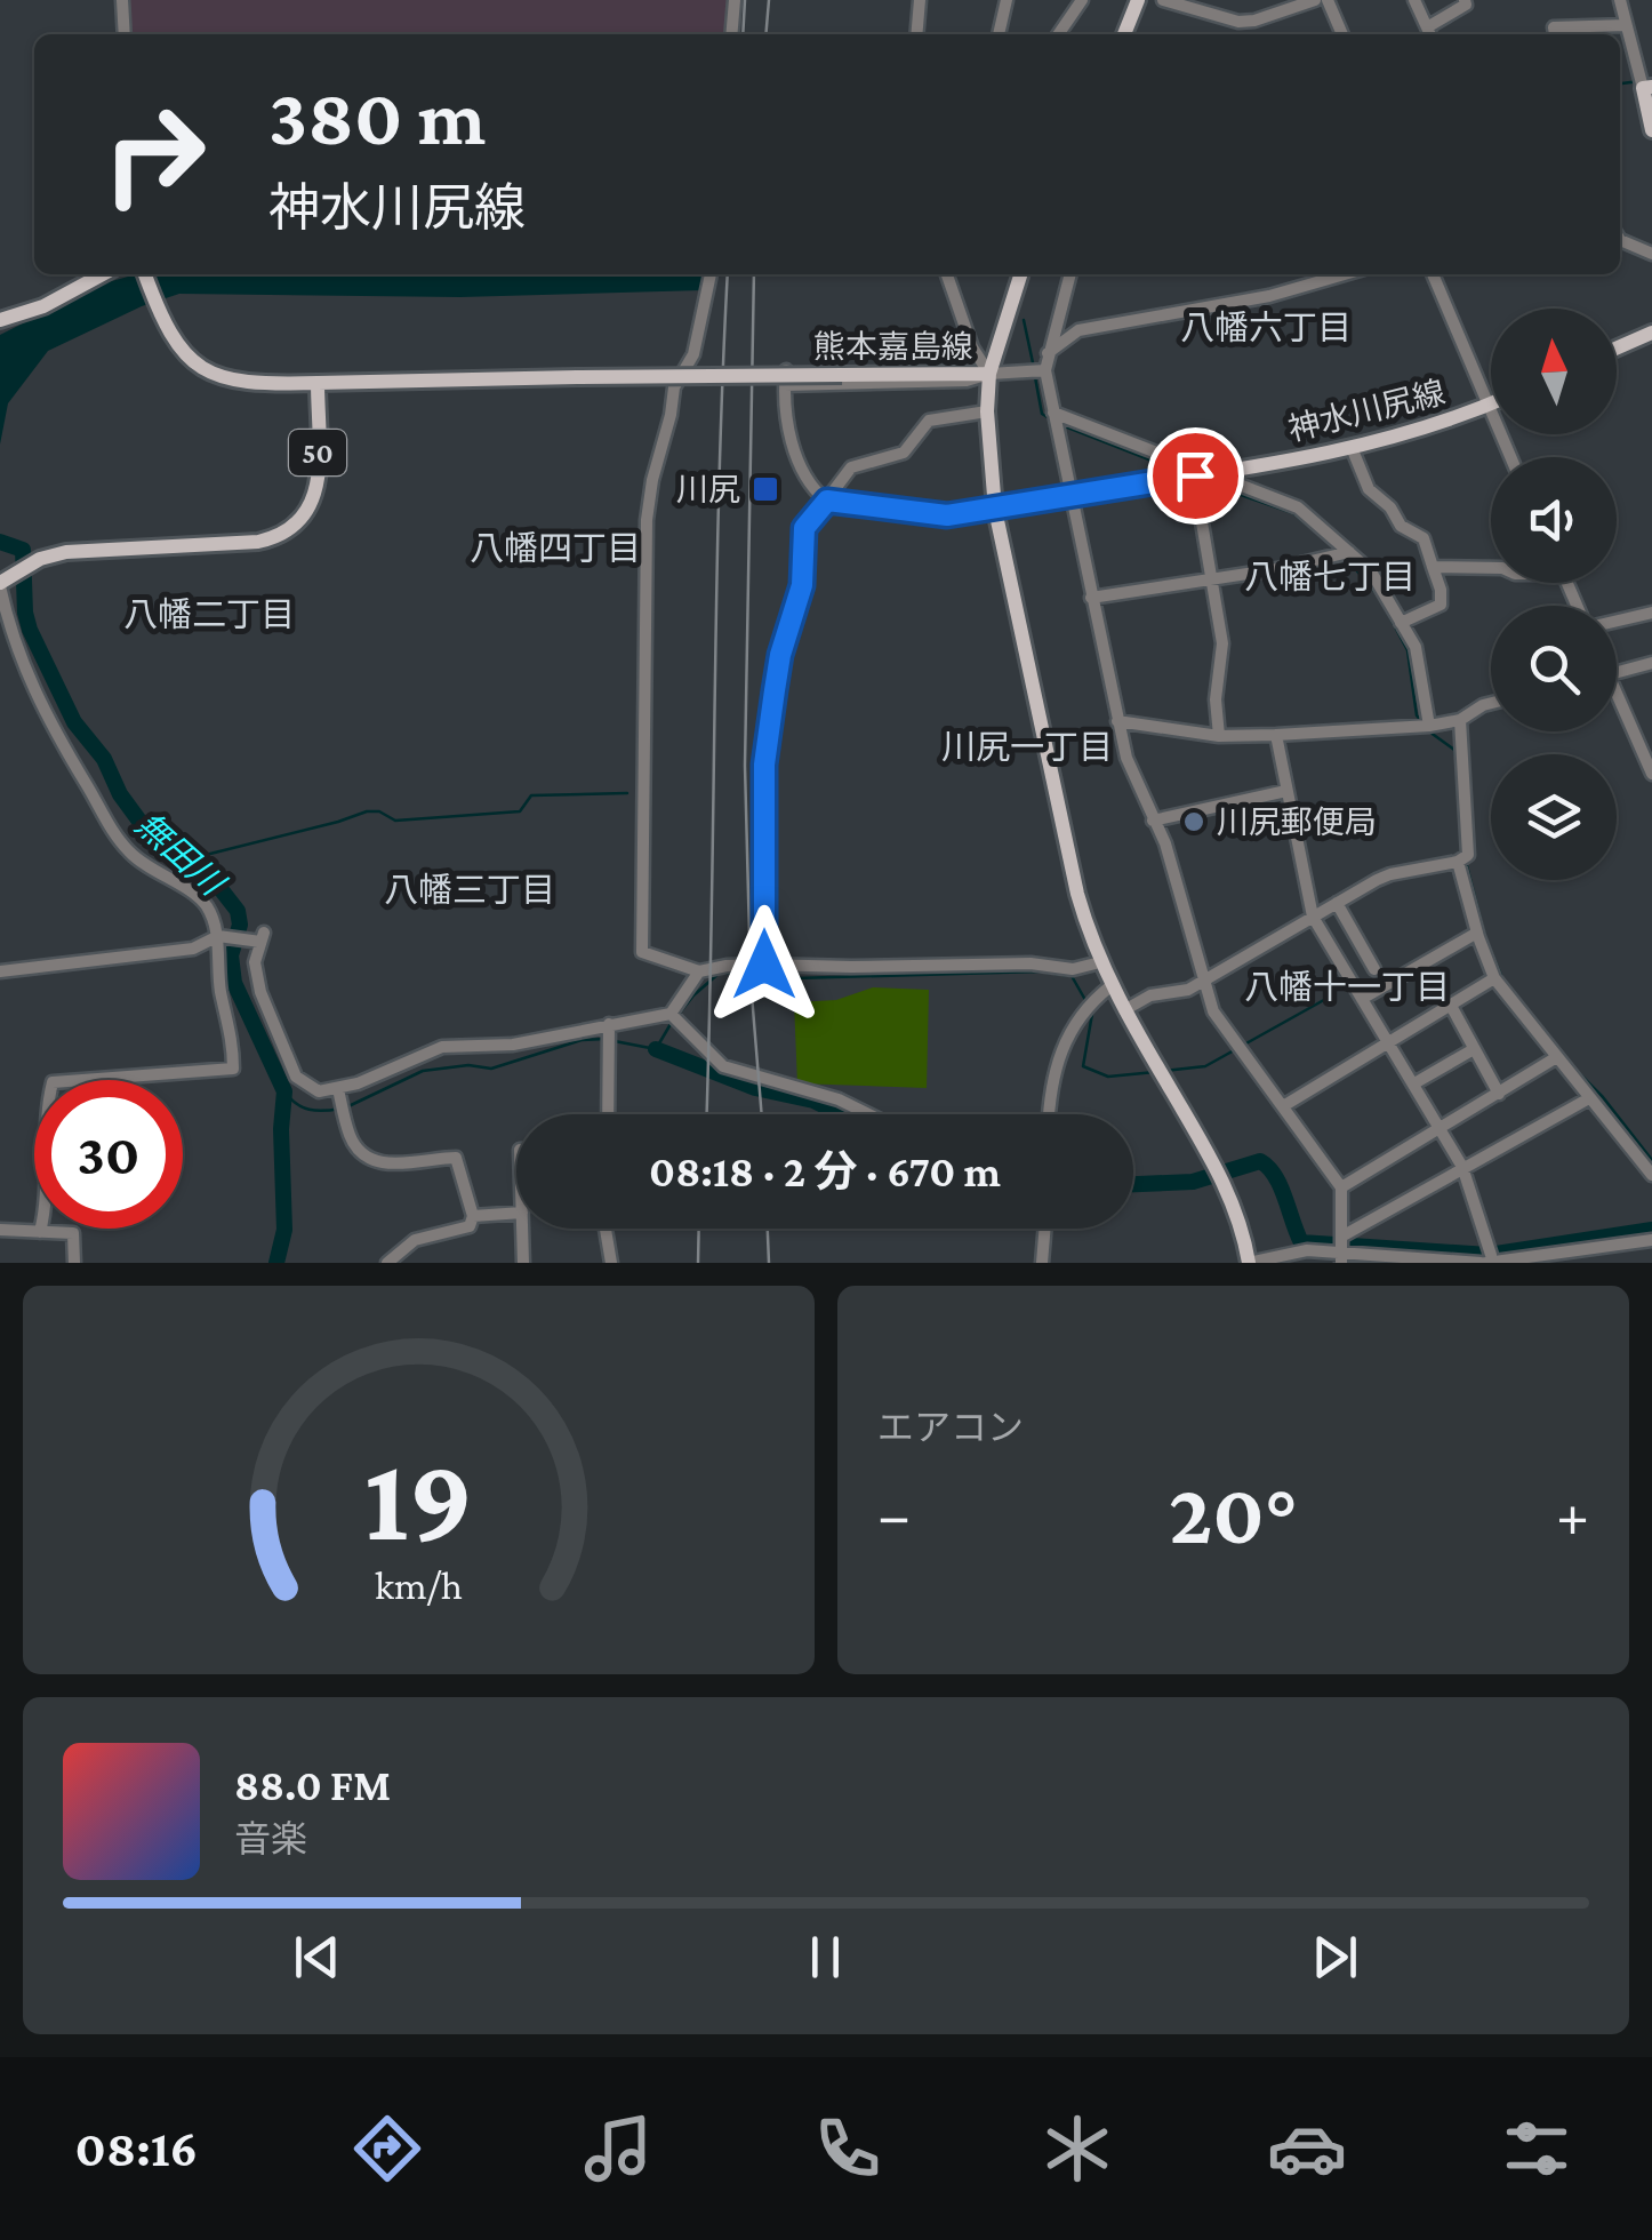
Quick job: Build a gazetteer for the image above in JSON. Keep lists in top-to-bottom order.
{
  "streets": {
    "main road": ["熊本嘉島線", "神水川尻線", "50"]
  },
  "crossings": [
    ["熊本嘉島線", "神水川尻線"],
    ["熊本嘉島線", "50"]
  ],
  "districts": [
    "八幡六丁目",
    "八幡四丁目",
    "八幡七丁目",
    "八幡二丁目",
    "川尻一丁目",
    "八幡三丁目",
    "八幡十一丁目"
  ],
  "water": ["無田川"],
  "places": {
    "transit": ["川尻"],
    "other": ["川尻郵便局"]
  },
  "north": "top",
  "page": {
    "turn": ["380 m", "神水川尻線"],
    "limit": "30",
    "trip": "08:18 · 2 分 · 670 m",
    "tile": "エアコン",
    "heat": ["−", "20°", "+"],
    "song": ["88.0 FM", "音楽"],
    "tabs": "08:16",
    "gauge": ["19", "km/h"]
  }
}
